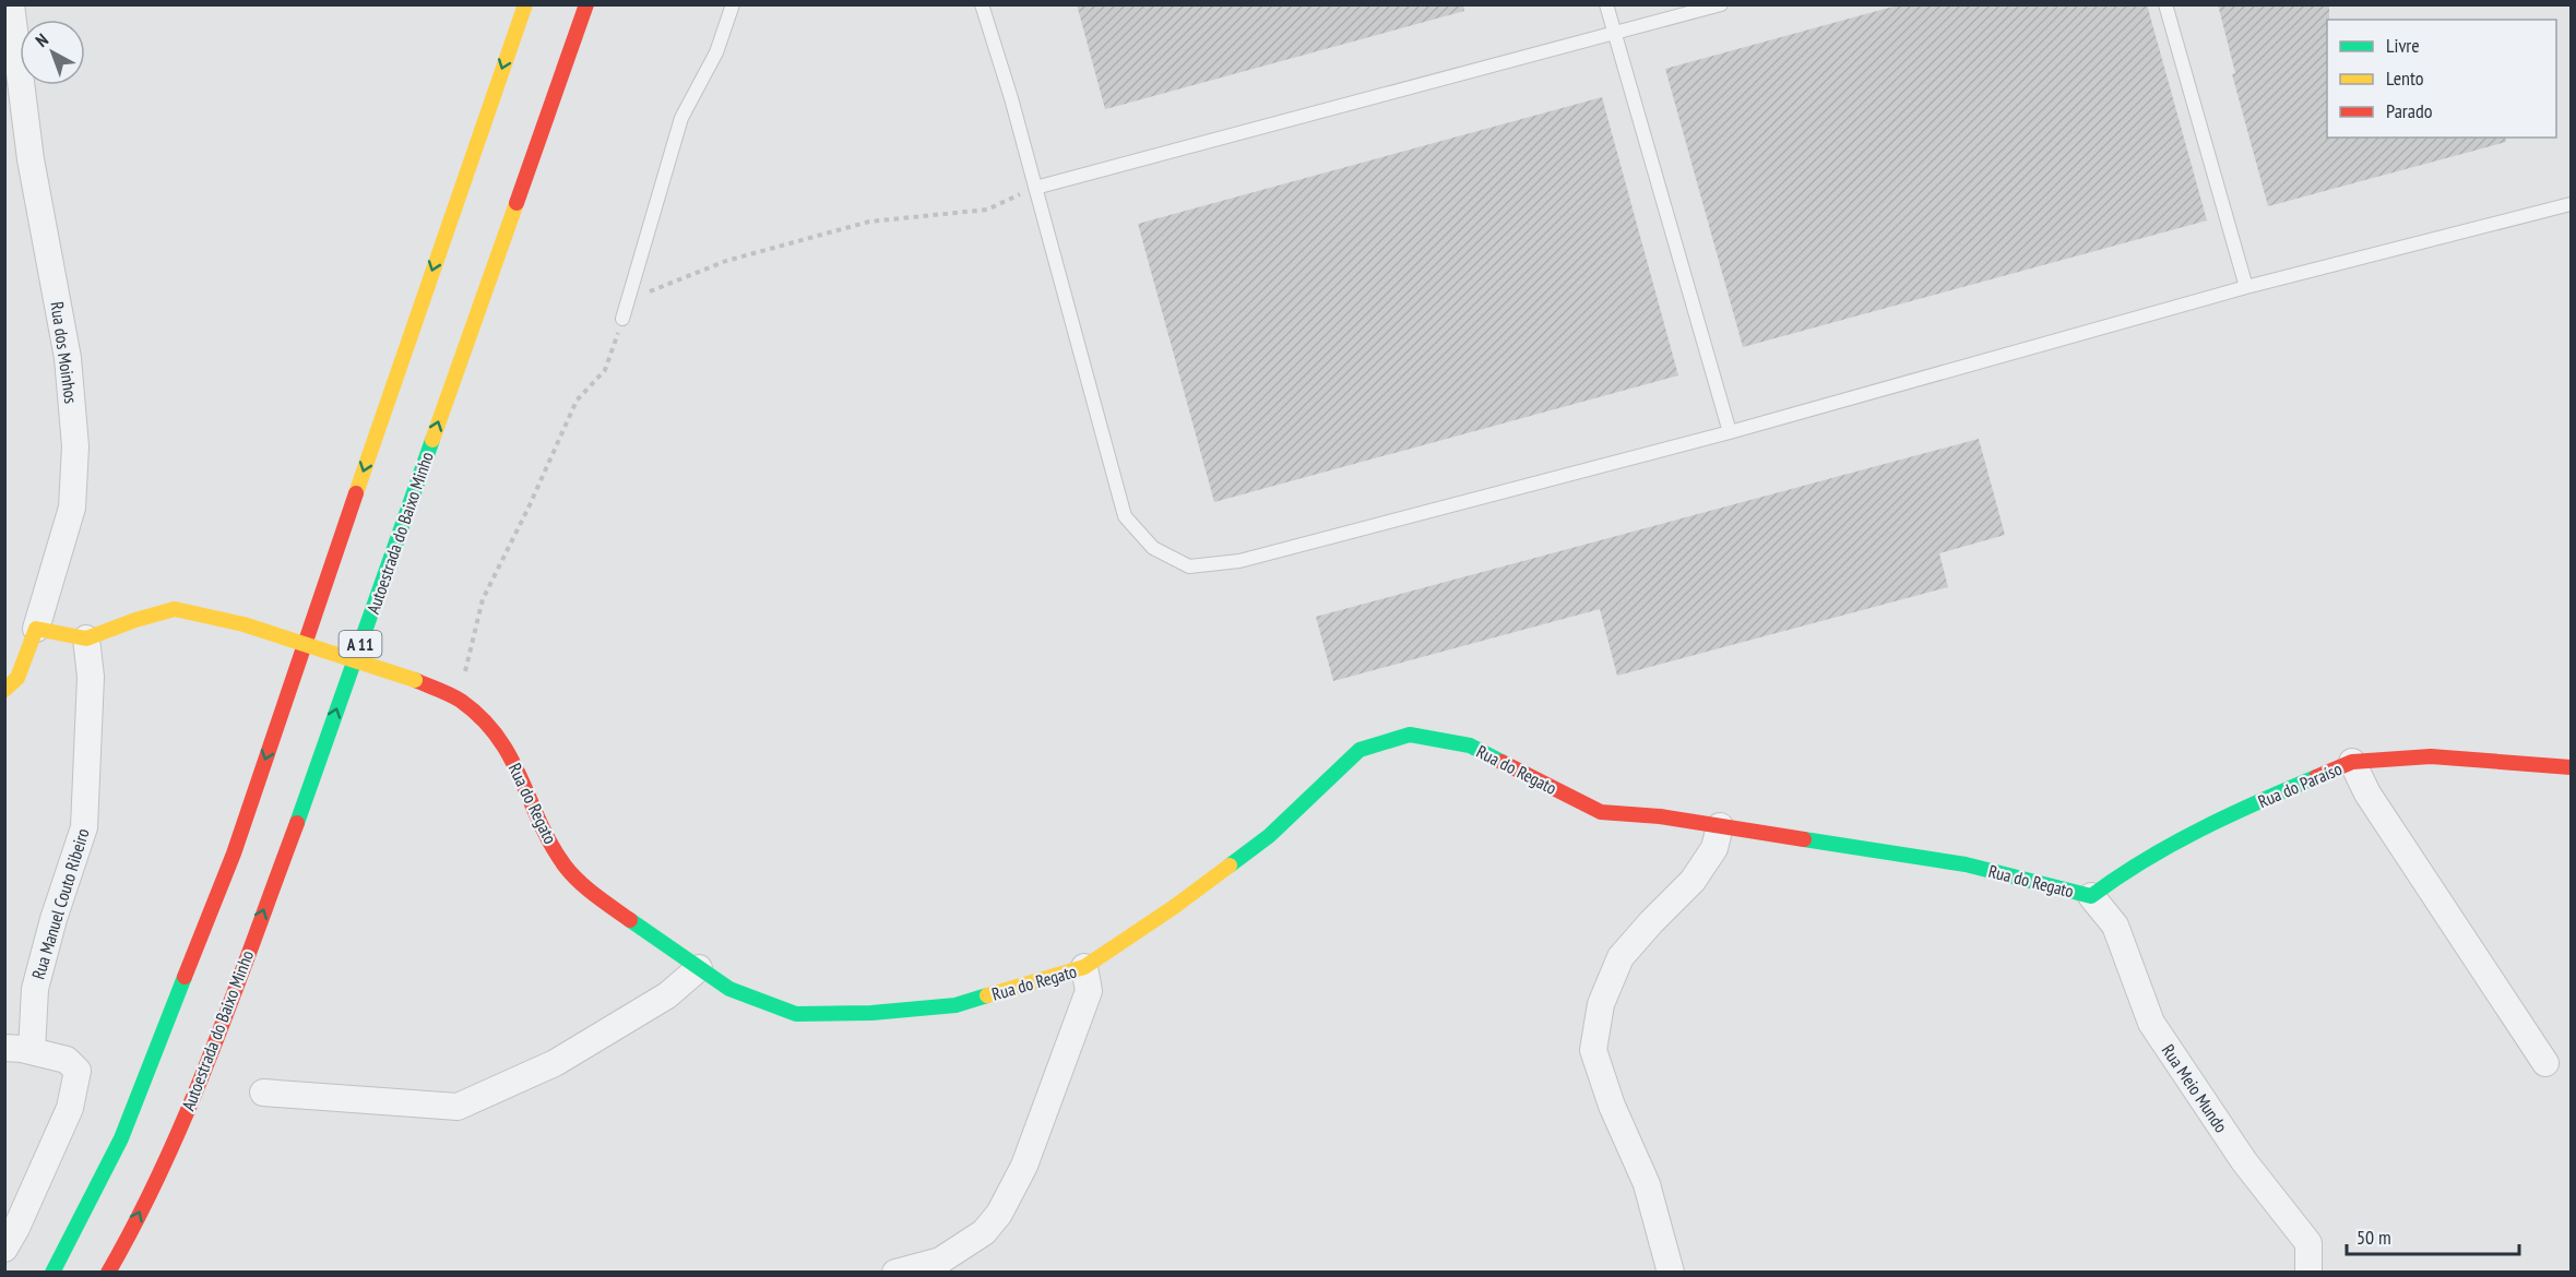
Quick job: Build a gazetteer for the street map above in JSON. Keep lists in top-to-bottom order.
{
  "streets": {
    "main road": [
      "Rua dos Moinhos",
      "Autoestrada do Baixo Minho",
      "A 11",
      "Rua do Regato",
      "Rua do Paraíso"
    ],
    "street": ["Rua Manuel Couto Ribeiro", "Rua Meio Mundo"]
  },
  "crossings": [
    ["Rua do Regato", "Rua do Paraíso"],
    ["Rua do Regato", "Rua Manuel Couto Ribeiro"],
    ["Rua do Regato", "Rua Meio Mundo"],
    ["Rua do Paraíso", "Rua Meio Mundo"]
  ],
  "legend": ["Livre", "Lento", "Parado"],
  "scale_bar": "50 m",
  "north": "top left"
}
